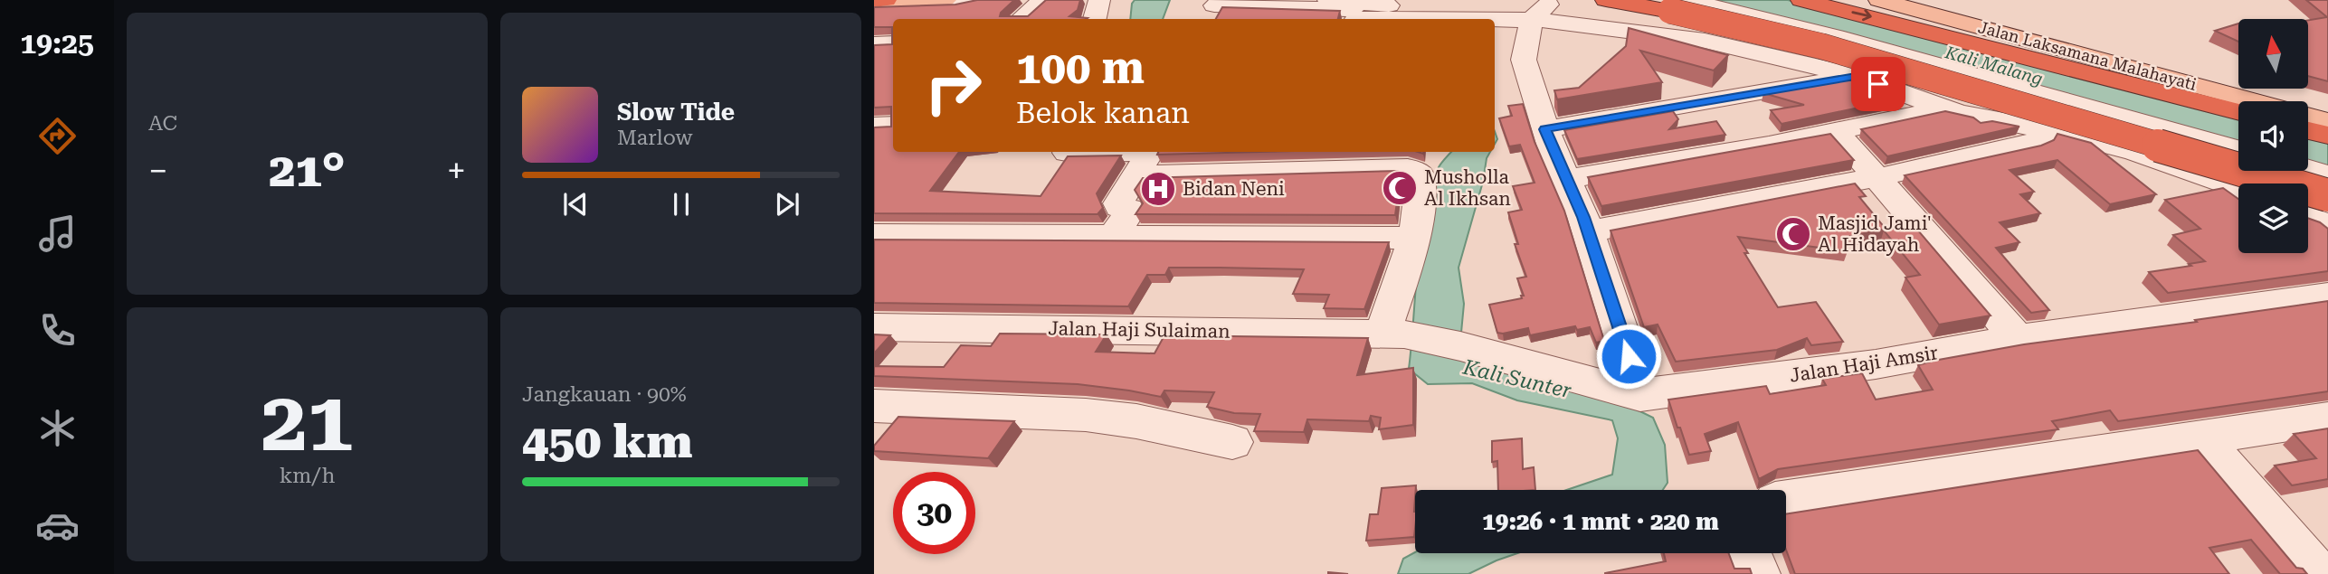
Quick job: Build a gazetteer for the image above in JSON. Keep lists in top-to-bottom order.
{
  "streets": {
    "main road": ["Jalan Laksamana Malahayati"],
    "street": ["Jalan Haji Sulaiman", "Jalan Haji Amsir"]
  },
  "crossings": [
    ["Jalan Haji Sulaiman", "Jalan Haji Amsir"]
  ],
  "water": ["Kali Malang", "Kali Sunter"],
  "places": {
    "mosque": ["Musholla Al Ikhsan", "Masjid Jami' Al Hidayah"],
    "hospital": ["Bidan Neni"]
  },
  "north": "top",
  "page": {
    "tabs": "19:25",
    "tile": [
      "AC",
      ["21", "km/h"],
      ["Jangkauan · 90%", "450 km"]
    ],
    "turn": ["100 m", "Belok kanan"],
    "song": ["Slow Tide", "Marlow"],
    "heat": ["−", "21°", "+"],
    "limit": "30",
    "trip": "19:26 · 1 mnt · 220 m"
  }
}
